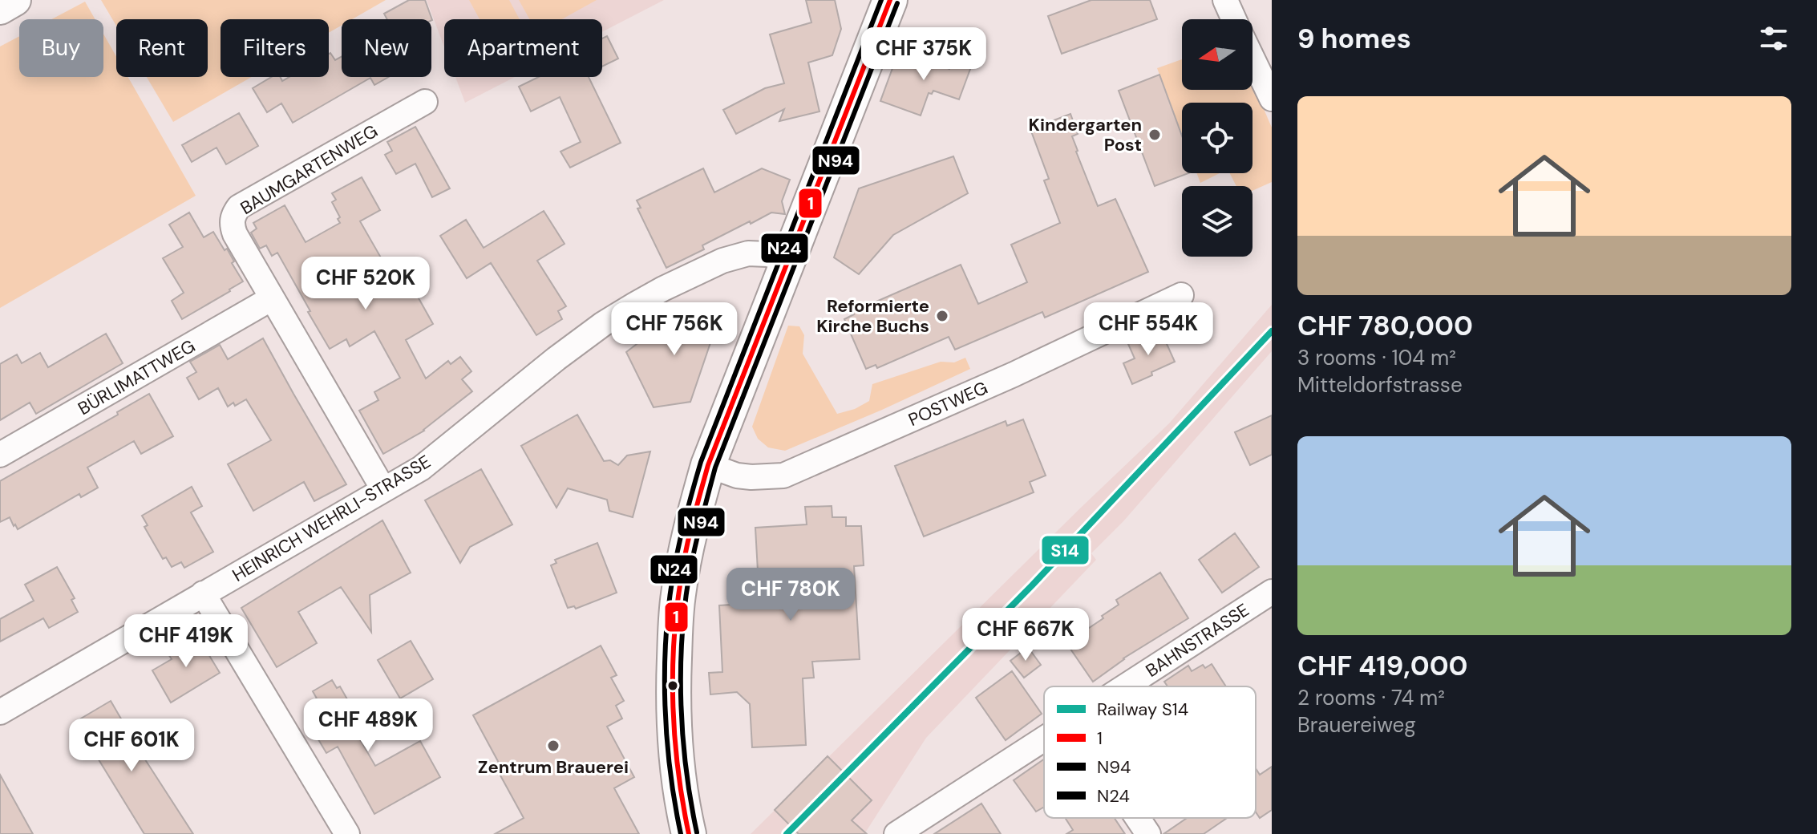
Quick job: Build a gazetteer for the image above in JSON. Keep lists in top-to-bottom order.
{
  "streets": {
    "street": [
      "BAUMGARTENWEG",
      "BÜRLIMATTWEG",
      "POSTWEG",
      "HEINRICH WEHRLI-STRASSE",
      "BAHNSTRASSE"
    ]
  },
  "crossings": [
    ["BAUMGARTENWEG", "BÜRLIMATTWEG"],
    ["BAUMGARTENWEG", "HEINRICH WEHRLI-STRASSE"]
  ],
  "places": ["Kindergarten Post", "Reformierte Kirche Buchs", "Zentrum Brauerei"],
  "lines": [
    "transit line 1",
    "transit line N24",
    "transit line N94",
    "rail line S14"
  ],
  "legend": [
    "Railway S14",
    "1",
    "N94",
    "N24"
  ],
  "north": "left",
  "page": {
    "heading": "9 homes",
    "chip": [
      "Buy",
      "Rent",
      "Filters",
      "New",
      "Apartment"
    ],
    "price": [
      "CHF 375K",
      "CHF 520K",
      "CHF 756K",
      "CHF 554K",
      "CHF 780K",
      "CHF 667K",
      "CHF 419K",
      "CHF 489K",
      "CHF 601K"
    ],
    "list": [
      {
        "name": "CHF 780,000",
        "note": "3 rooms · 104 m² · Mitteldorfstrasse"
      },
      {
        "name": "CHF 419,000",
        "note": "2 rooms · 74 m² · Brauereiweg"
      }
    ]
  }
}
